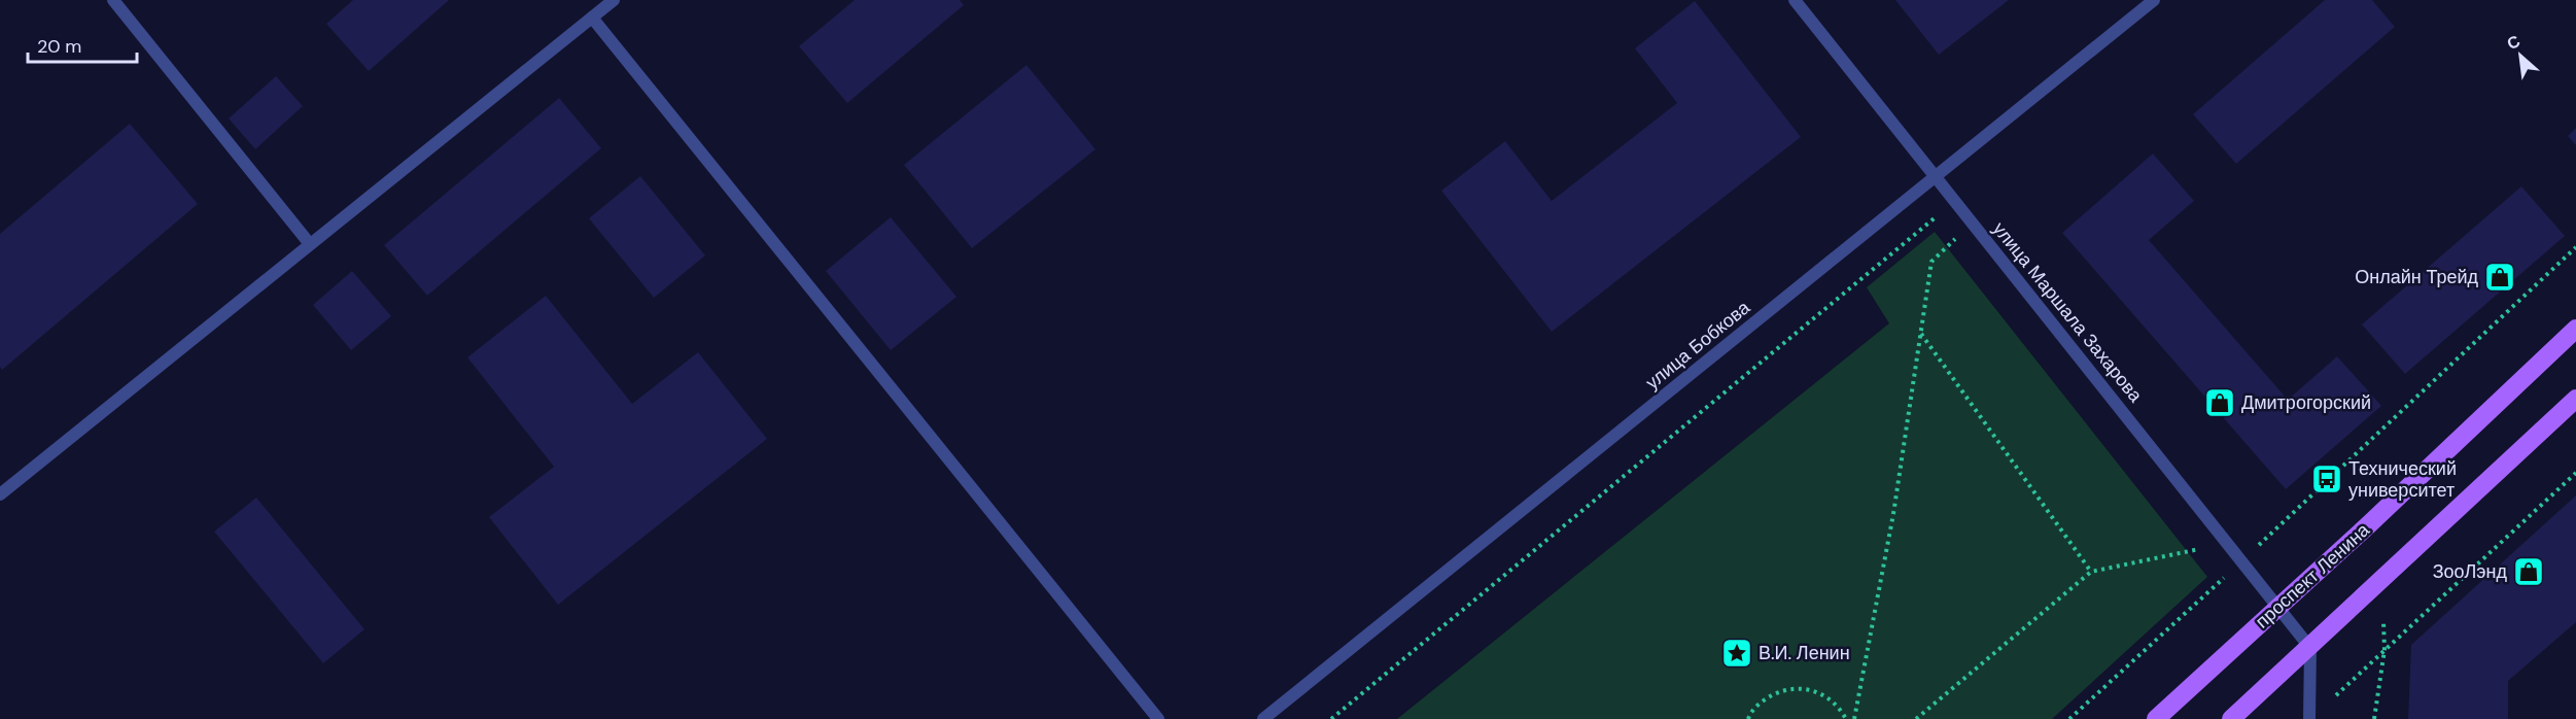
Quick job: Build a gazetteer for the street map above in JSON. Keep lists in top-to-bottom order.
{
  "streets": {
    "main road": ["проспект Ленина"],
    "street": ["улица Маршала Захарова", "улица Бобкова"]
  },
  "crossings": [
    ["улица Маршала Захарова", "улица Бобкова"],
    ["улица Маршала Захарова", "проспект Ленина"]
  ],
  "places": {
    "shop": ["Онлайн Трейд", "Дмитрогорский", "ЗооЛэнд"],
    "bus stop": ["Технический университет"],
    "place": ["В.И. Ленин"]
  },
  "scale_bar": "20 m",
  "north": "top left"
}
